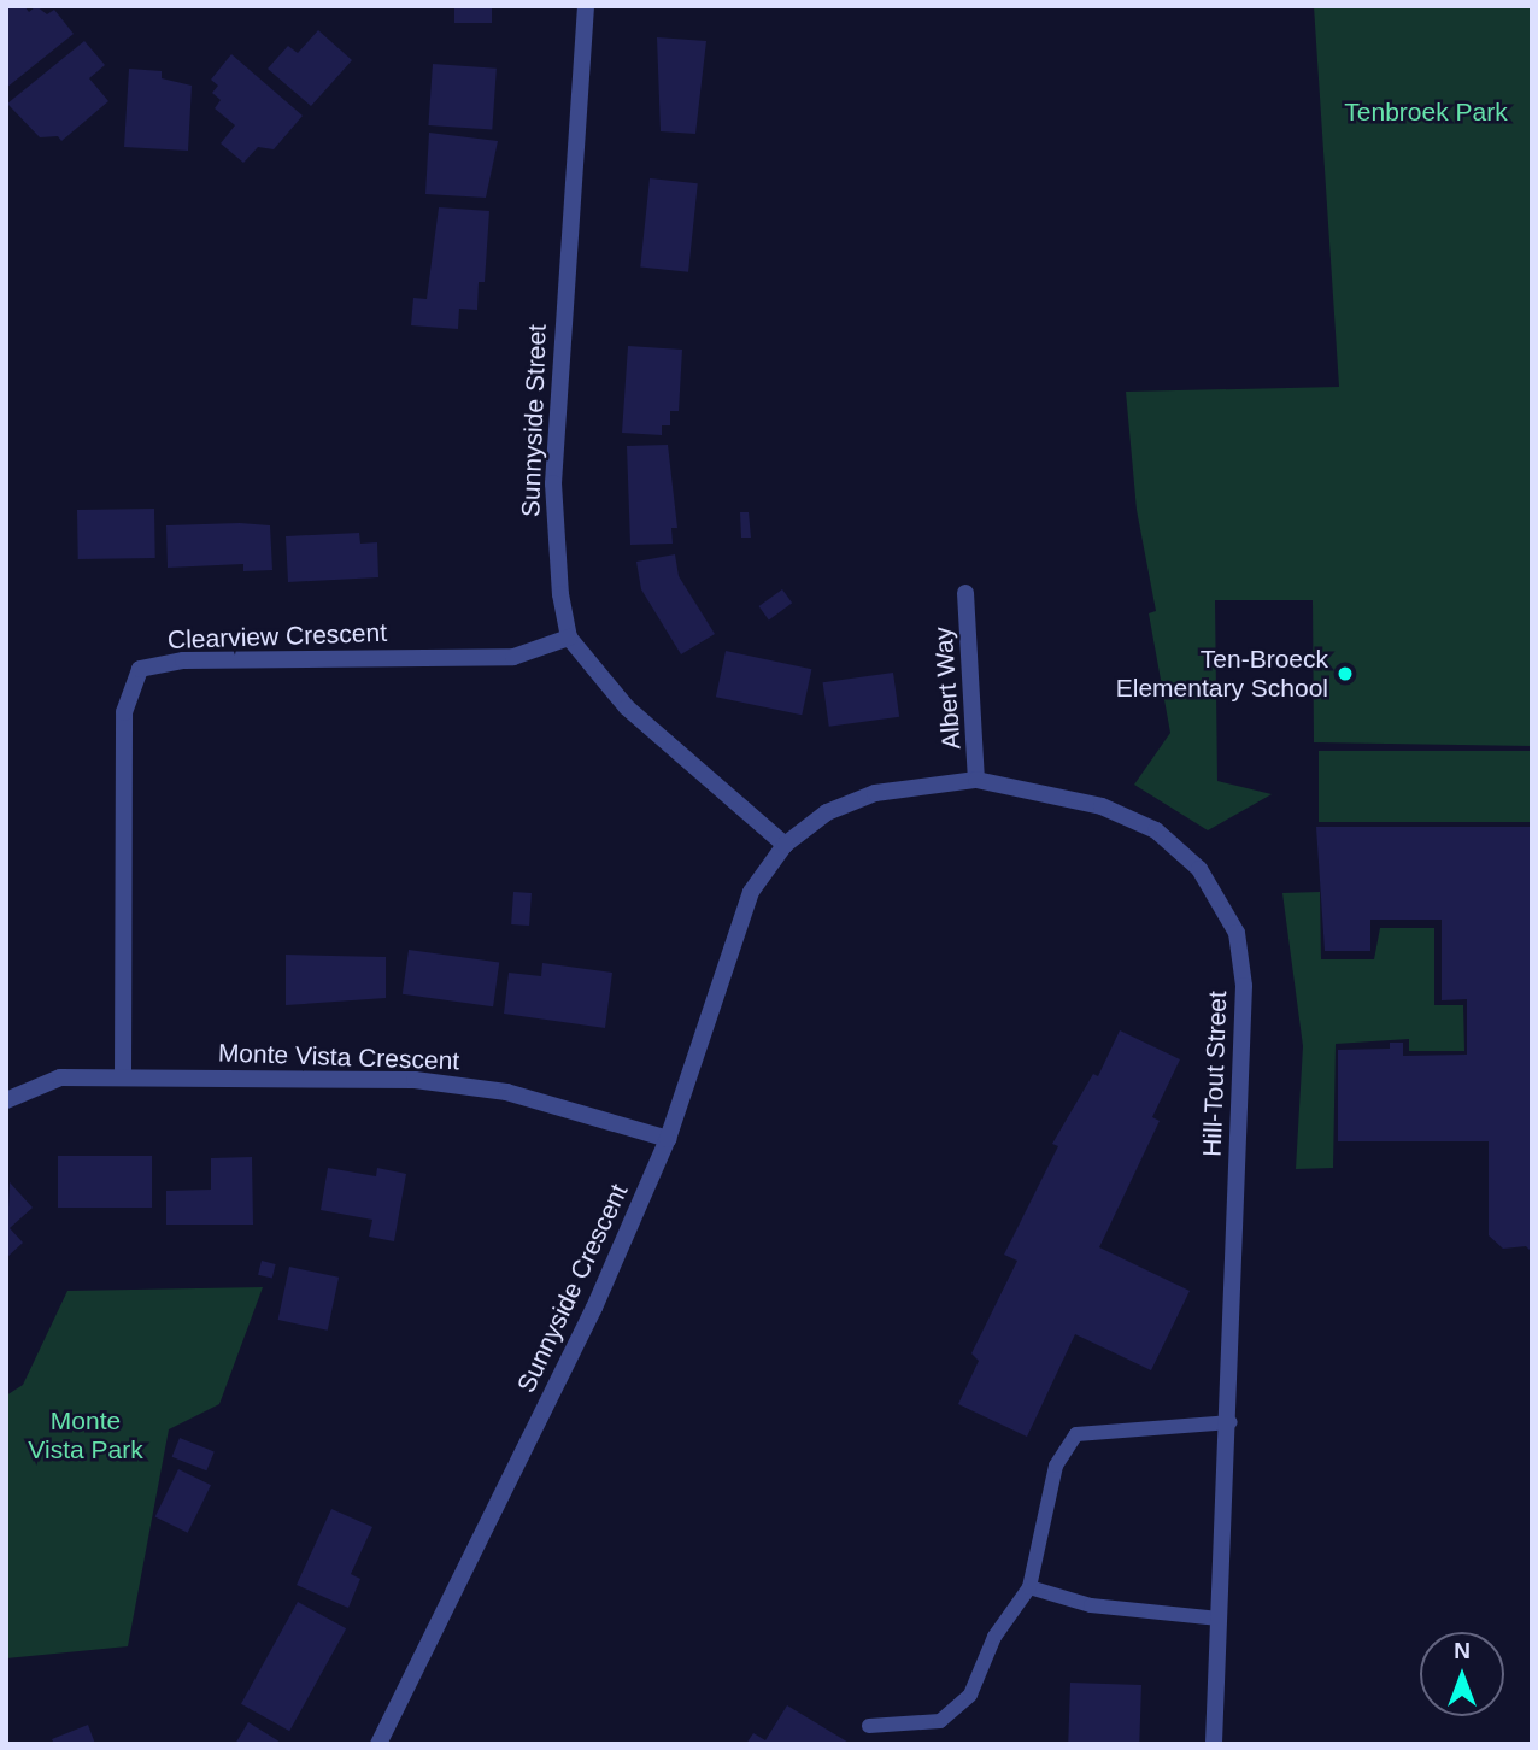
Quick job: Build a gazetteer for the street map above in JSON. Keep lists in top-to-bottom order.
{
  "streets": {
    "street": [
      "Sunnyside Street",
      "Clearview Crescent",
      "Albert Way",
      "Monte Vista Crescent",
      "Hill-Tout Street",
      "Sunnyside Crescent"
    ]
  },
  "crossings": [
    ["Sunnyside Street", "Clearview Crescent"],
    ["Sunnyside Street", "Hill-Tout Street"],
    ["Sunnyside Street", "Sunnyside Crescent"],
    ["Clearview Crescent", "Monte Vista Crescent"],
    ["Albert Way", "Hill-Tout Street"],
    ["Monte Vista Crescent", "Sunnyside Crescent"],
    ["Hill-Tout Street", "Sunnyside Crescent"]
  ],
  "parks": ["Tenbroek Park", "Monte Vista Park"],
  "places": ["Ten-Broeck Elementary School"],
  "north": "top"
}
